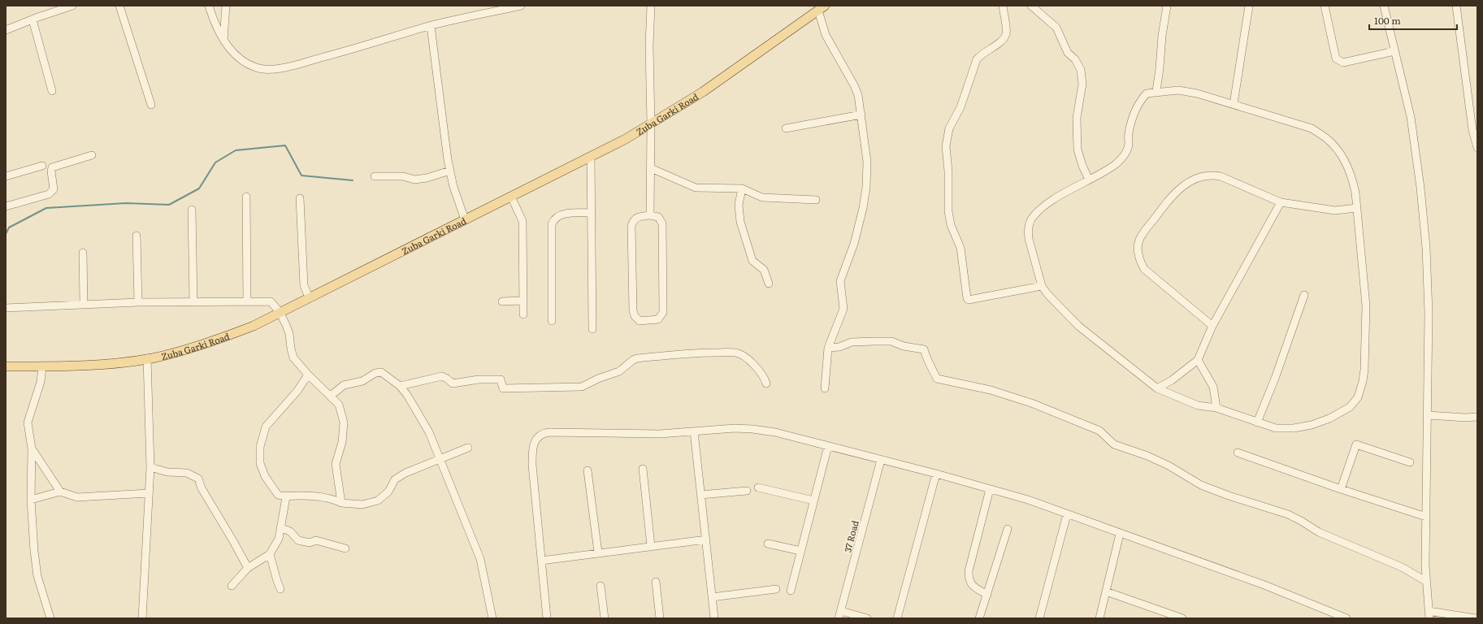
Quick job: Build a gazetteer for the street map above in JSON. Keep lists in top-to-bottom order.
{
  "streets": {
    "main road": ["Zuba Garki Road"],
    "street": ["37 Road"]
  },
  "scale_bar": "100 m"
}
